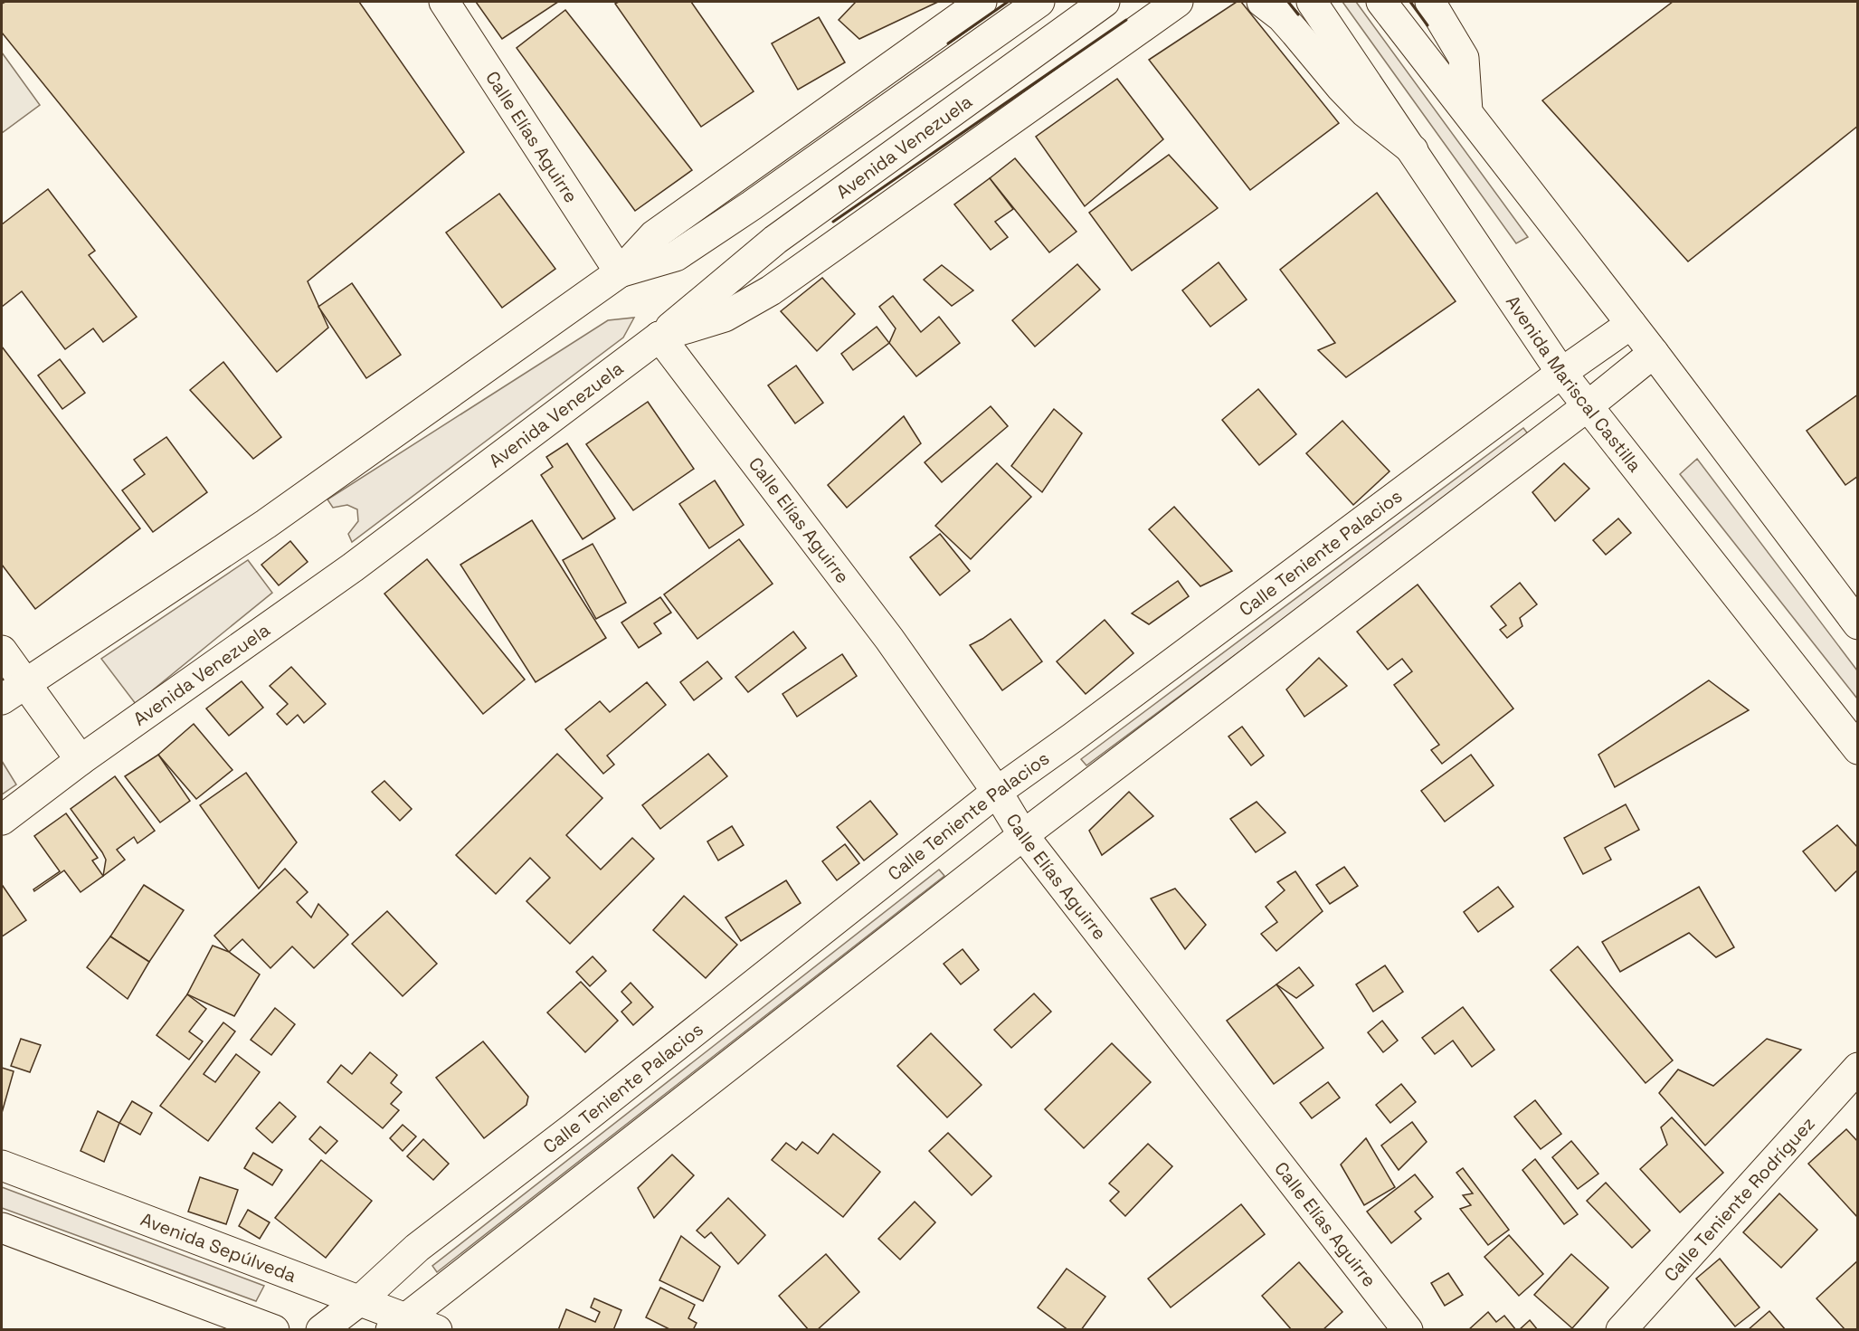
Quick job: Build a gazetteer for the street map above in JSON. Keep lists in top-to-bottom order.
{
  "streets": {
    "main road": [
      "Calle Elías Aguirre",
      "Avenida Venezuela",
      "Avenida Mariscal Castilla",
      "Calle Teniente Palacios",
      "Calle Teniente Rodríguez",
      "Avenida Sepúlveda"
    ]
  },
  "crossings": [
    ["Calle Elías Aguirre", "Avenida Venezuela"],
    ["Calle Elías Aguirre", "Calle Teniente Palacios"],
    ["Avenida Mariscal Castilla", "Calle Teniente Palacios"],
    ["Calle Teniente Palacios", "Avenida Sepúlveda"]
  ]
}
